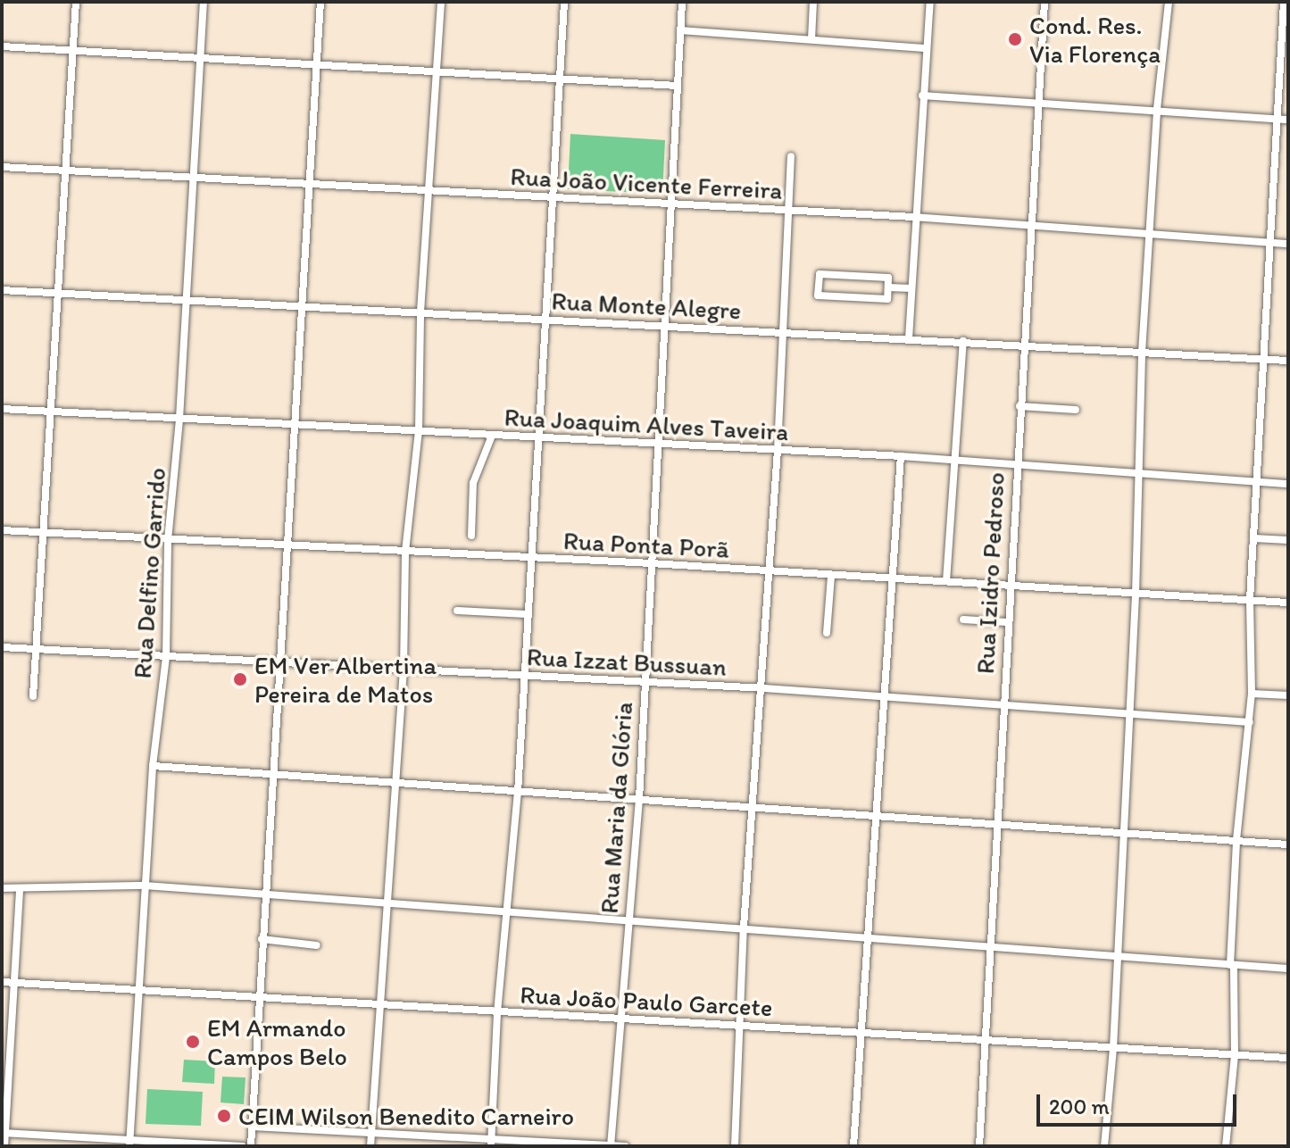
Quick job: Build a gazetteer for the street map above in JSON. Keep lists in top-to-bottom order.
{
  "streets": {
    "street": [
      "Rua João Vicente Ferreira",
      "Rua Monte Alegre",
      "Rua Joaquim Alves Taveira",
      "Rua Ponta Porã",
      "Rua Delfino Garrido",
      "Rua Izidro Pedroso",
      "Rua Izzat Bussuan",
      "Rua Maria da Glória",
      "Rua João Paulo Garcete"
    ]
  },
  "crossings": [
    ["Rua João Vicente Ferreira", "Rua Delfino Garrido"],
    ["Rua João Vicente Ferreira", "Rua Izidro Pedroso"],
    ["Rua João Vicente Ferreira", "Rua Maria da Glória"],
    ["Rua Monte Alegre", "Rua Delfino Garrido"],
    ["Rua Monte Alegre", "Rua Izidro Pedroso"],
    ["Rua Monte Alegre", "Rua Maria da Glória"],
    ["Rua Joaquim Alves Taveira", "Rua Delfino Garrido"],
    ["Rua Joaquim Alves Taveira", "Rua Izidro Pedroso"],
    ["Rua Joaquim Alves Taveira", "Rua Maria da Glória"],
    ["Rua Ponta Porã", "Rua Delfino Garrido"],
    ["Rua Ponta Porã", "Rua Izidro Pedroso"],
    ["Rua Ponta Porã", "Rua Maria da Glória"],
    ["Rua Delfino Garrido", "Rua Izzat Bussuan"],
    ["Rua Delfino Garrido", "Rua João Paulo Garcete"],
    ["Rua Izidro Pedroso", "Rua Izzat Bussuan"],
    ["Rua Izidro Pedroso", "Rua João Paulo Garcete"],
    ["Rua Izzat Bussuan", "Rua Maria da Glória"],
    ["Rua Maria da Glória", "Rua João Paulo Garcete"]
  ],
  "places": [
    "Cond. Res. Via Florença",
    "EM Ver Albertina Pereira de Matos",
    "EM Armando Campos Belo",
    "CEIM Wilson Benedito Carneiro"
  ],
  "scale_bar": "200 m"
}
